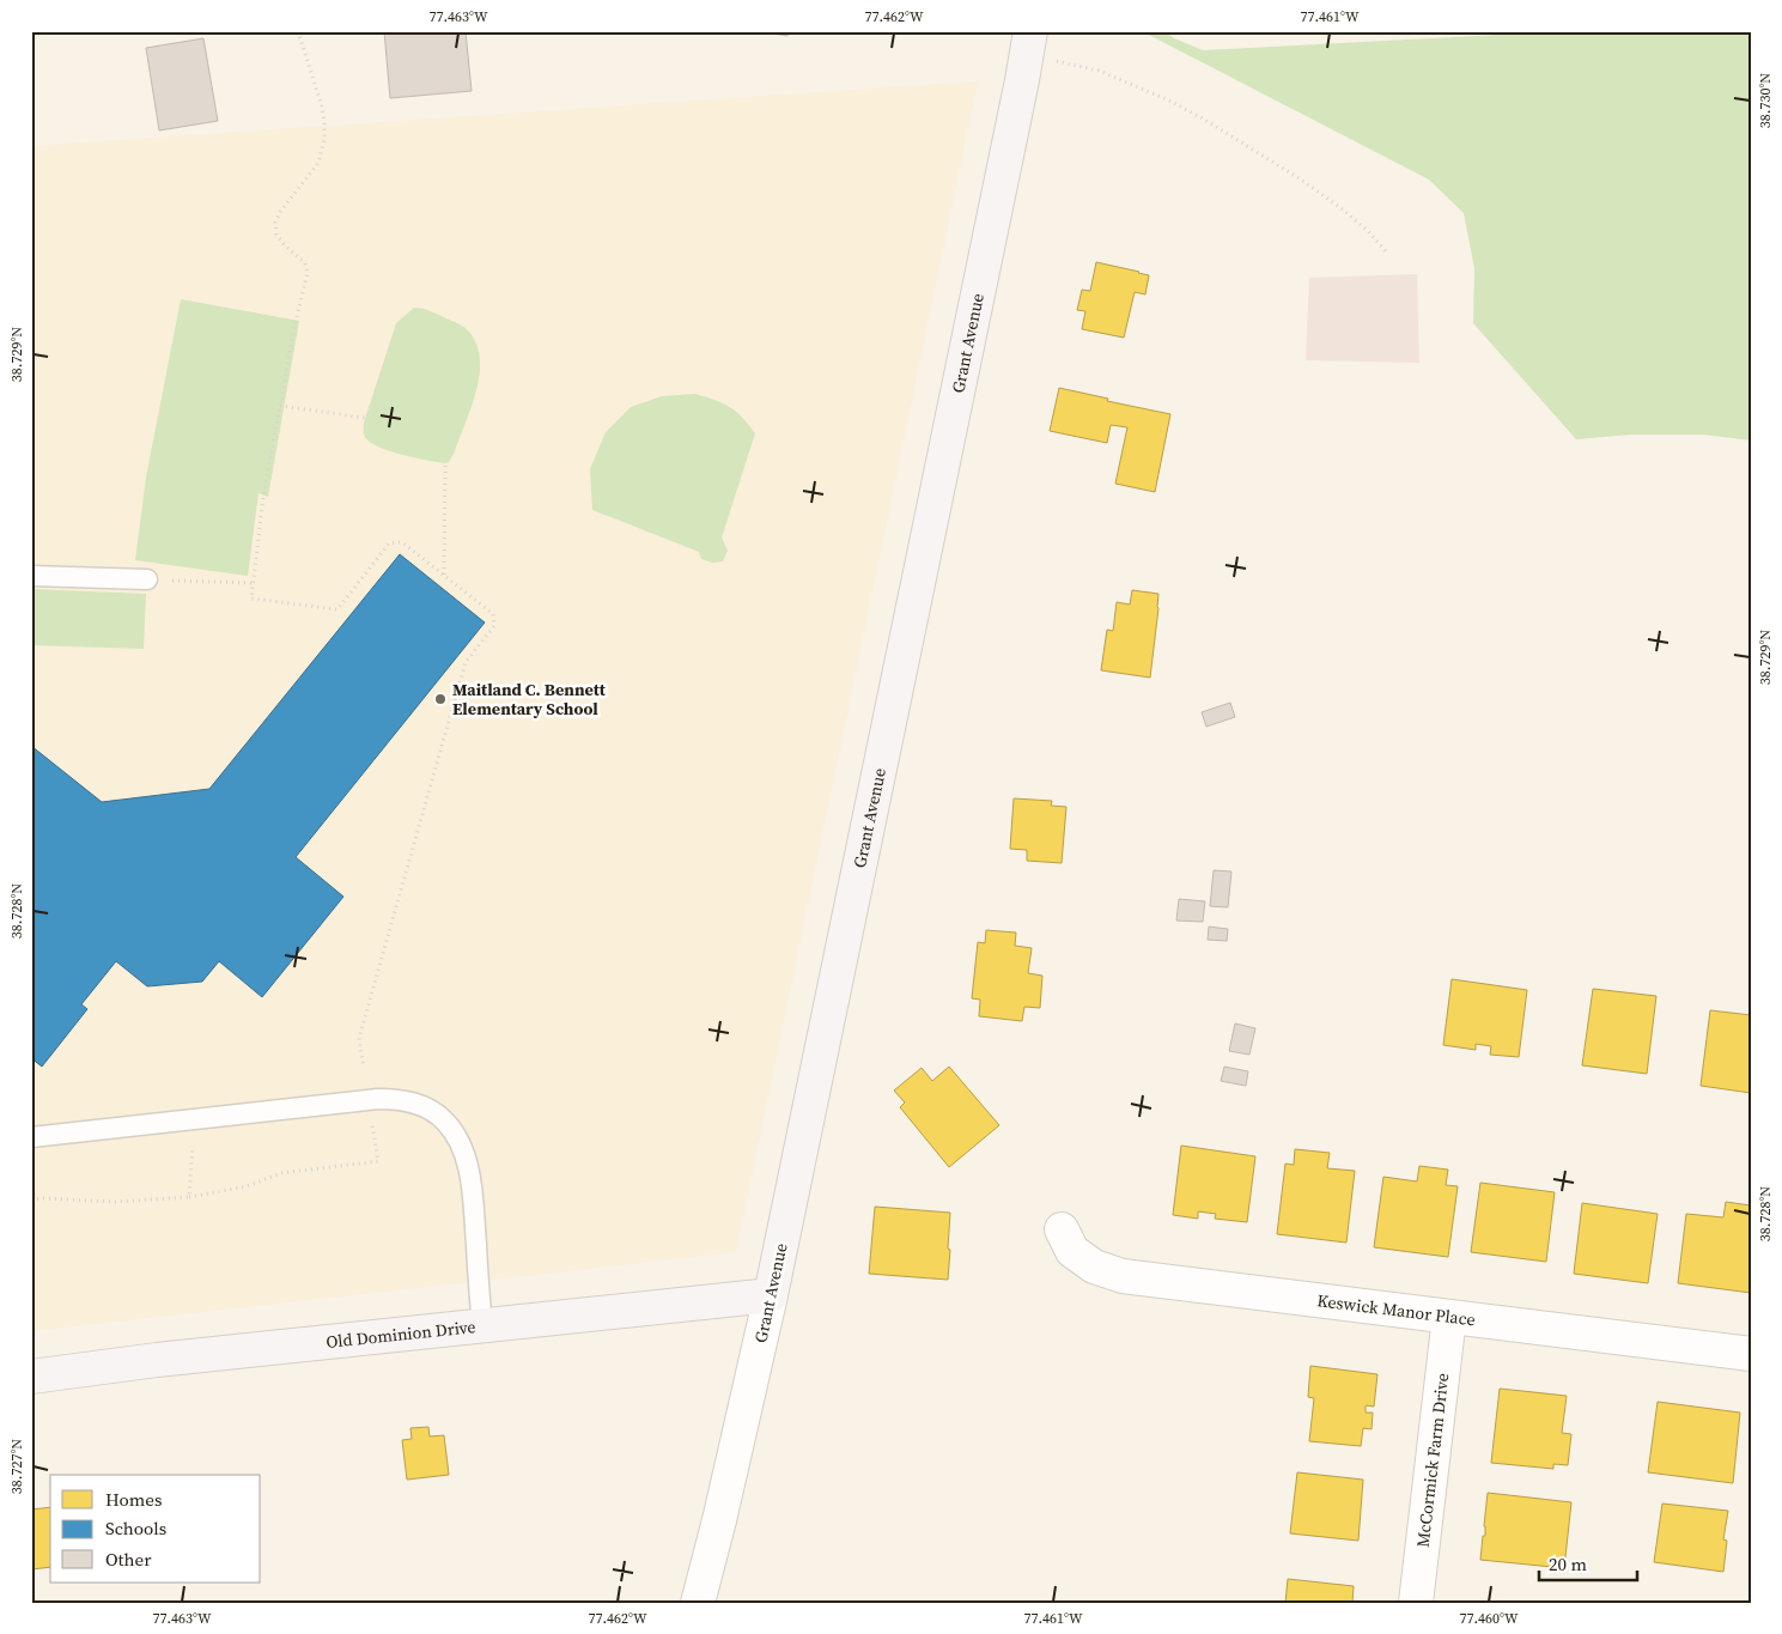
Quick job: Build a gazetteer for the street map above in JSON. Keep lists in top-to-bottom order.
{
  "streets": {
    "street": [
      "Grant Avenue",
      "Keswick Manor Place",
      "Old Dominion Drive",
      "McCormick Farm Drive"
    ]
  },
  "crossings": [
    ["Grant Avenue", "Old Dominion Drive"],
    ["Keswick Manor Place", "McCormick Farm Drive"]
  ],
  "places": ["Maitland C. Bennett Elementary School"],
  "legend": ["Homes", "Schools", "Other"],
  "scale_bar": "20 m",
  "coordinates": [
    "77.463°W",
    "77.462°W",
    "77.461°W",
    "38.730°N",
    "38.729°N",
    "38.728°N",
    "38.727°N",
    "77.460°W"
  ]
}
